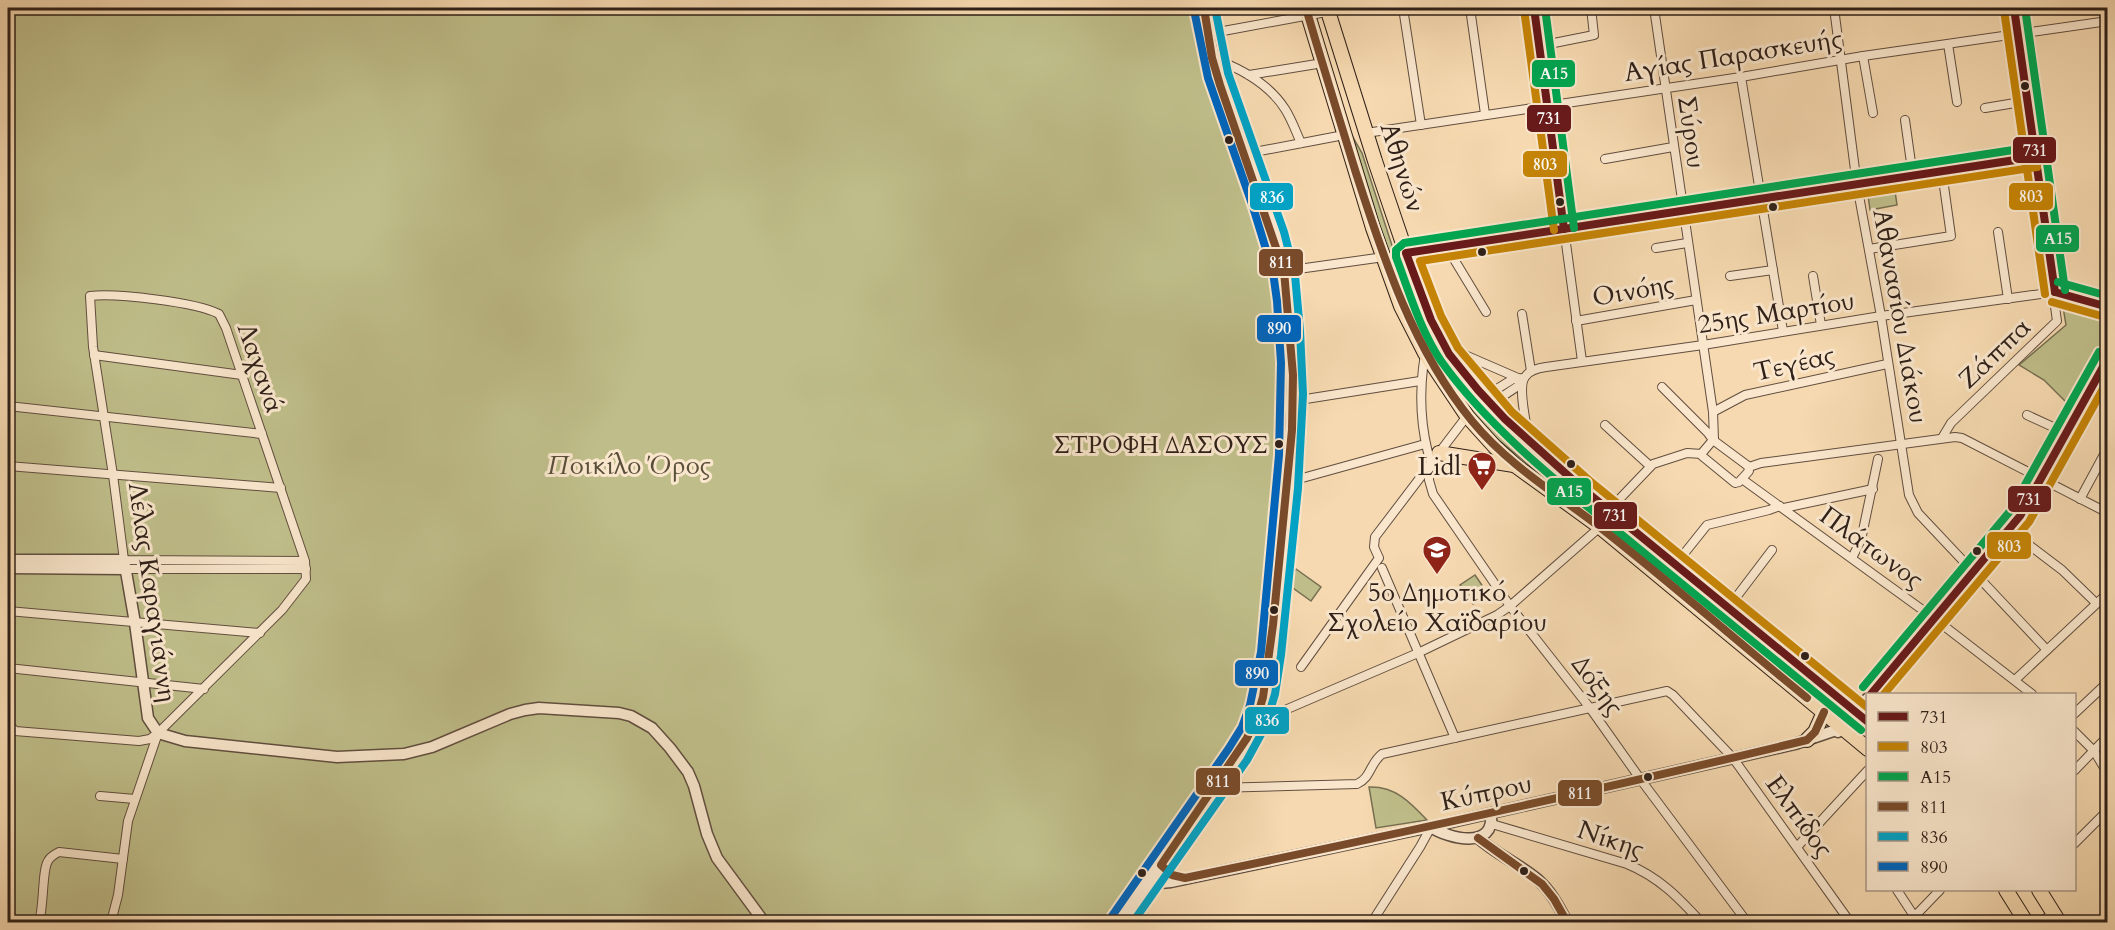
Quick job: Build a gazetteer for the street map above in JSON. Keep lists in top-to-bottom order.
{
  "streets": {
    "highway": ["Αθηνών"],
    "street": [
      "Αγίας Παρασκευής",
      "Σύρου",
      "Οινόης",
      "25ης Μαρτίου",
      "Αθανασίου Διάκου",
      "Ζάππα",
      "Τεγέας",
      "Λαχανά",
      "Πλάτωνος",
      "Λέλας Καραγιάννη",
      "Δόξης",
      "Κύπρου",
      "Ελπίδος",
      "Νίκης"
    ]
  },
  "crossings": [
    ["Αγίας Παρασκευής", "Σύρου"],
    ["Αγίας Παρασκευής", "Αθηνών"],
    ["Αγίας Παρασκευής", "Αθανασίου Διάκου"],
    ["Αγίας Παρασκευής", "Ζάππα"],
    ["Σύρου", "Οινόης"],
    ["Σύρου", "25ης Μαρτίου"],
    ["Σύρου", "Τεγέας"],
    ["Αθηνών", "Κύπρου"],
    ["25ης Μαρτίου", "Αθανασίου Διάκου"],
    ["25ης Μαρτίου", "Ζάππα"],
    ["Αθανασίου Διάκου", "Τεγέας"],
    ["Λαχανά", "Λέλας Καραγιάννη"],
    ["Δόξης", "Κύπρου"],
    ["Δόξης", "Ελπίδος"],
    ["Κύπρου", "Ελπίδος"],
    ["Κύπρου", "Νίκης"]
  ],
  "parks": ["Ποικίλο Όρος"],
  "places": {
    "other": ["ΣΤΡΟΦΗ ΔΑΣΟΥΣ"],
    "supermarket": ["Lidl"],
    "school or university": ["5ο Δημοτικό Σχολείο Χαϊδαρίου"]
  },
  "lines": [
    "transit line 731",
    "transit line Α15",
    "transit line 811",
    "transit line 836",
    "transit line 803",
    "transit line 890"
  ],
  "legend": [
    "731",
    "803",
    "Α15",
    "811",
    "836",
    "890"
  ]
}
